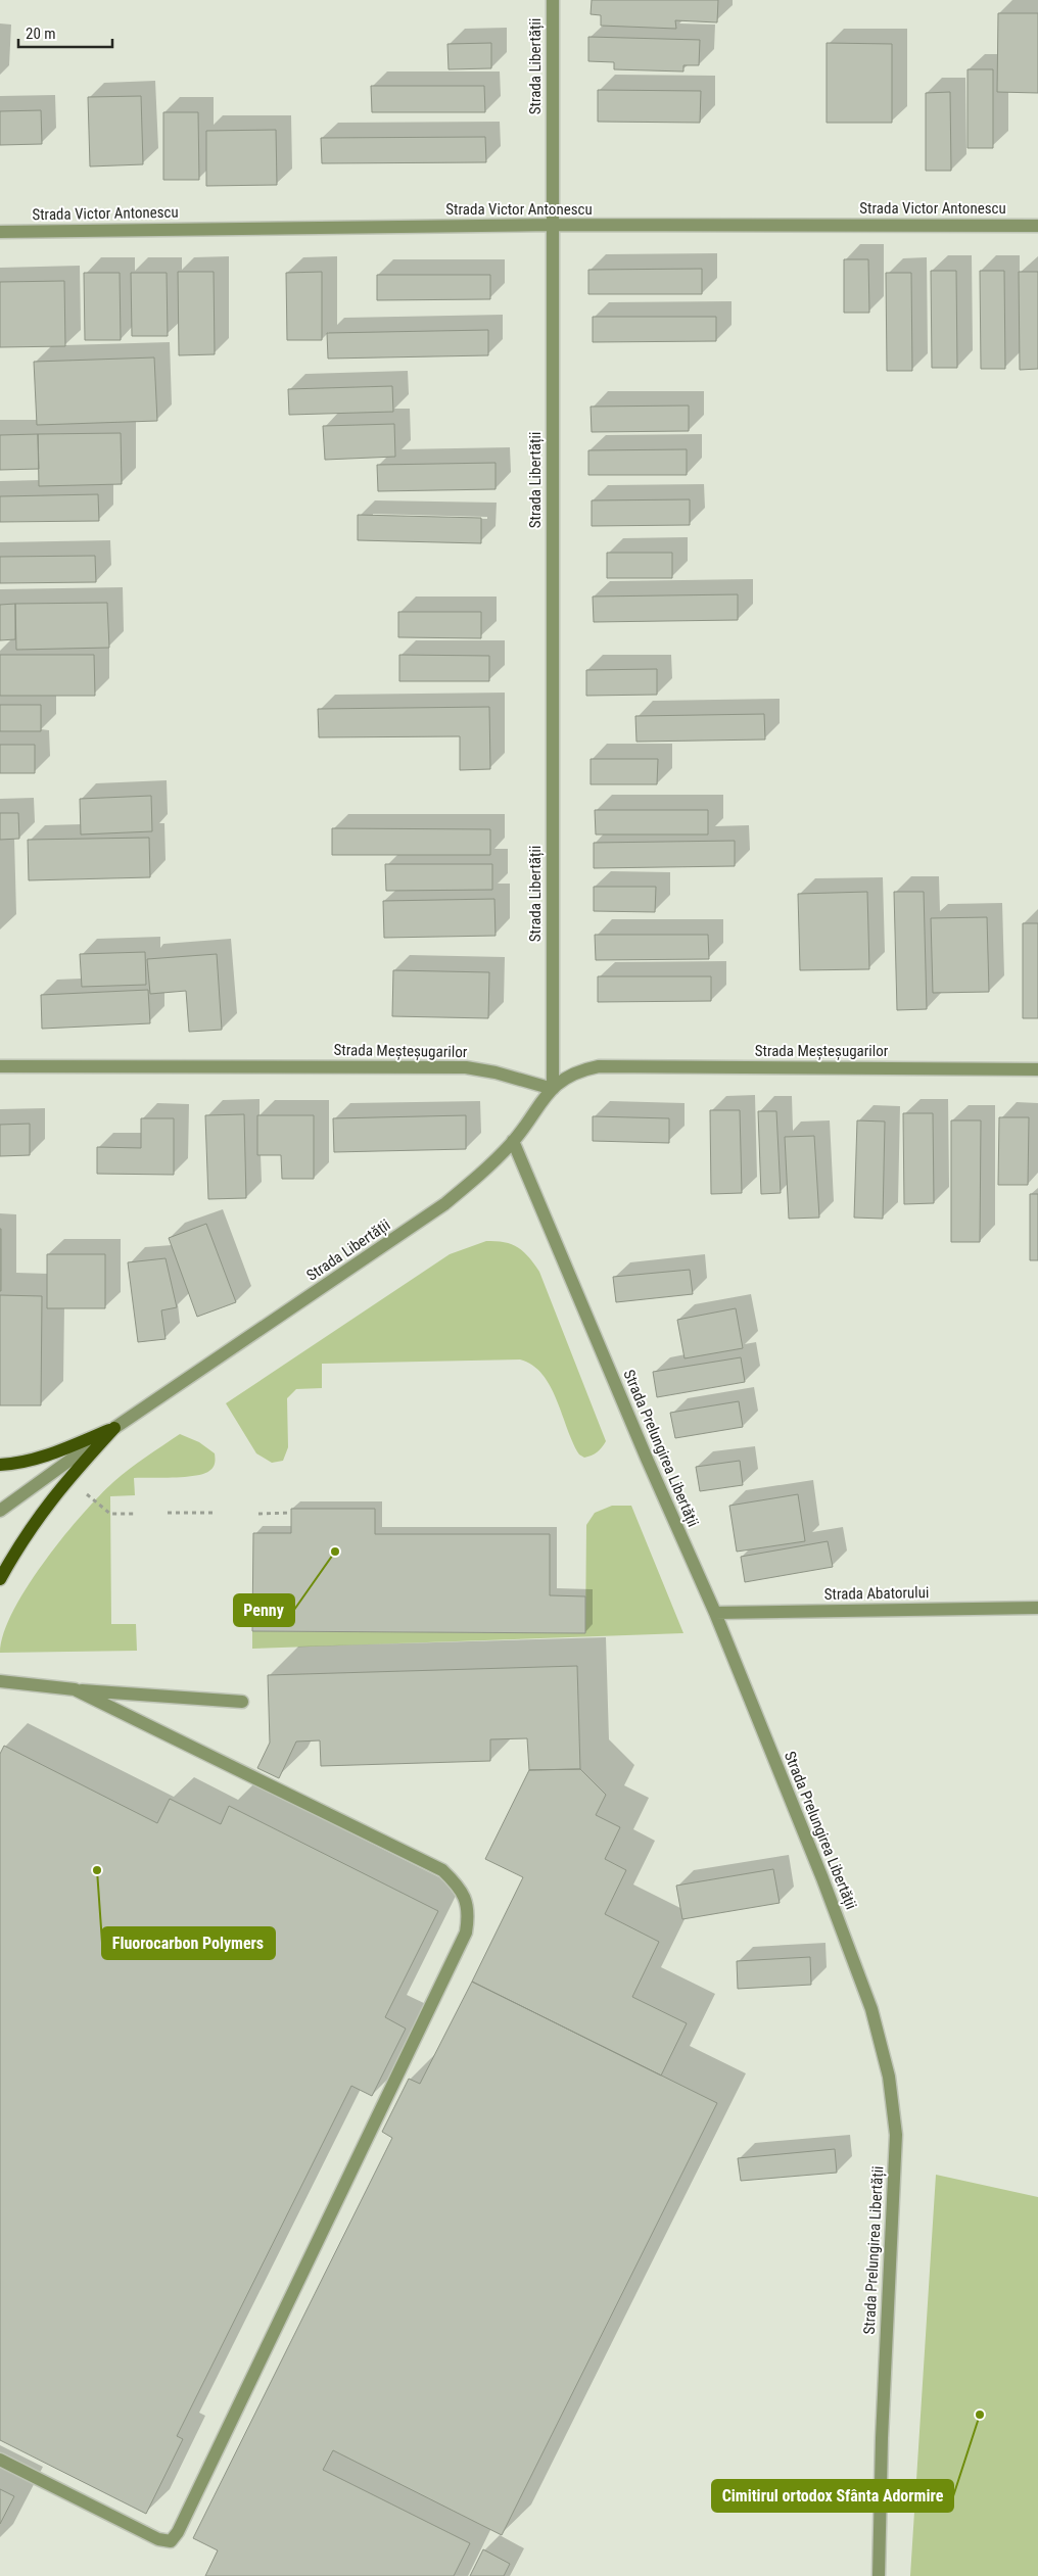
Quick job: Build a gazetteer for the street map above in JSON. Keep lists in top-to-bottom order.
{
  "streets": {
    "street": [
      "Strada Libertății",
      "Strada Victor Antonescu",
      "Strada Meșteșugarilor",
      "Strada Prelungirea Libertății",
      "Strada Abatorului"
    ]
  },
  "crossings": [
    ["Strada Libertății", "Strada Victor Antonescu"],
    ["Strada Libertății", "Strada Meșteșugarilor"],
    ["Strada Libertății", "Strada Prelungirea Libertății"],
    ["Strada Prelungirea Libertății", "Strada Abatorului"]
  ],
  "places": ["Penny", "Fluorocarbon Polymers", "Cimitirul ortodox Sfânta Adormire"],
  "scale_bar": "20 m"
}
